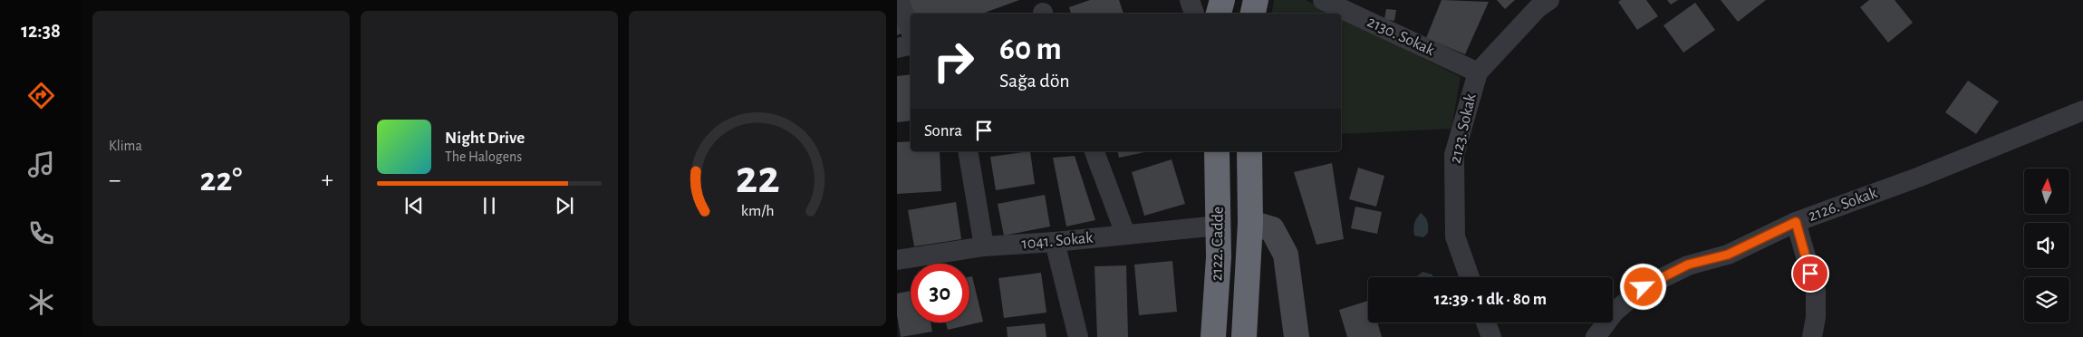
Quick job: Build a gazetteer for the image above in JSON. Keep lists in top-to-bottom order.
{
  "streets": {
    "highway": ["2122. Cadde"],
    "street": [
      "2130. Sokak",
      "2123. Sokak",
      "2126. Sokak",
      "1041. Sokak"
    ]
  },
  "crossings": [
    ["2130. Sokak", "2123. Sokak"],
    ["1041. Sokak", "2122. Cadde"]
  ],
  "north": "top",
  "page": {
    "tabs": "12:38",
    "tile": "Klima",
    "turn": ["60 m", "Sağa dön"],
    "then": "Sonra",
    "song": ["Night Drive", "The Halogens"],
    "heat": ["−", "22°", "+"],
    "limit": "30",
    "trip": "12:39 · 1 dk · 80 m",
    "gauge": ["22", "km/h"]
  }
}
